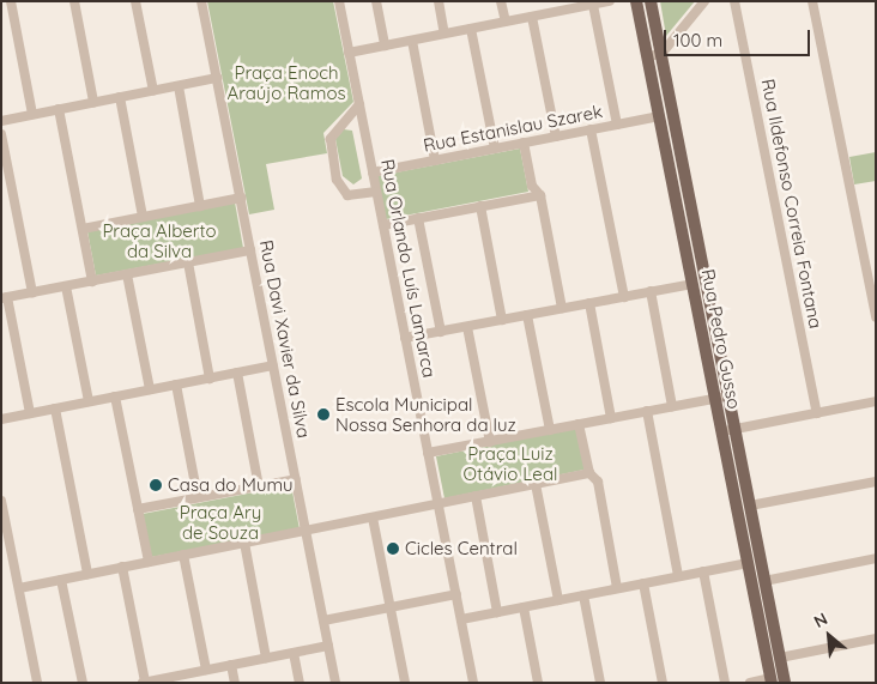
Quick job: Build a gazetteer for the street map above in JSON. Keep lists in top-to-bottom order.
{
  "streets": {
    "main road": ["Rua Pedro Gusso"],
    "street": [
      "Rua Estanislau Szarek",
      "Rua Ildefonso Correia Fontana",
      "Rua Orlando Luís Lamarca",
      "Rua Davi Xavier da Silva"
    ]
  },
  "crossings": [
    ["Rua Estanislau Szarek", "Rua Orlando Luís Lamarca"],
    ["Rua Estanislau Szarek", "Rua Pedro Gusso"]
  ],
  "parks": [
    "Praça Enoch Araújo Ramos",
    "Praça Alberto da Silva",
    "Praça Luiz Otávio Leal",
    "Praça Ary de Souza"
  ],
  "places": ["Escola Municipal Nossa Senhora da luz", "Casa do Mumu", "Cicles Central"],
  "scale_bar": "100 m",
  "north": "top left"
}
